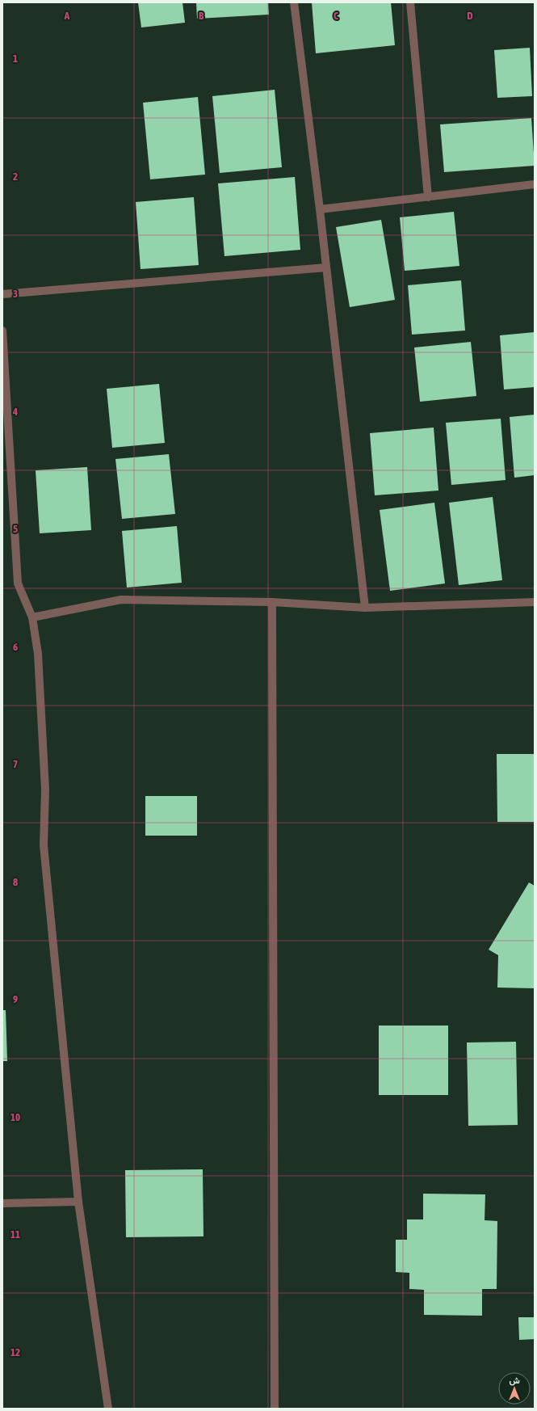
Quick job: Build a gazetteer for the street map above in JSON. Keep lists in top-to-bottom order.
{
  "north": "top",
  "grid": {
    "columns": [
      "A",
      "B",
      "C",
      "D"
    ],
    "rows": [
      "1",
      "2",
      "3",
      "4",
      "5",
      "6",
      "7",
      "8",
      "9",
      "10",
      "11",
      "12"
    ]
  }
}
